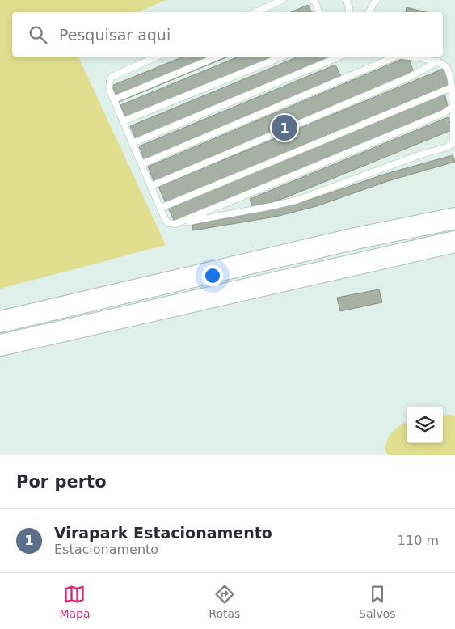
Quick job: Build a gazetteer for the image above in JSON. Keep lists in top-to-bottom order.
{
  "page": {
    "search": "Pesquisar aqui",
    "pins": "1",
    "heading": "Por perto",
    "list": [
      {
        "mark": "1",
        "name": "Virapark Estacionamento",
        "note": "Estacionamento",
        "value": "110 m"
      }
    ],
    "nav": ["Mapa", "Rotas", "Salvos"]
  }
}
